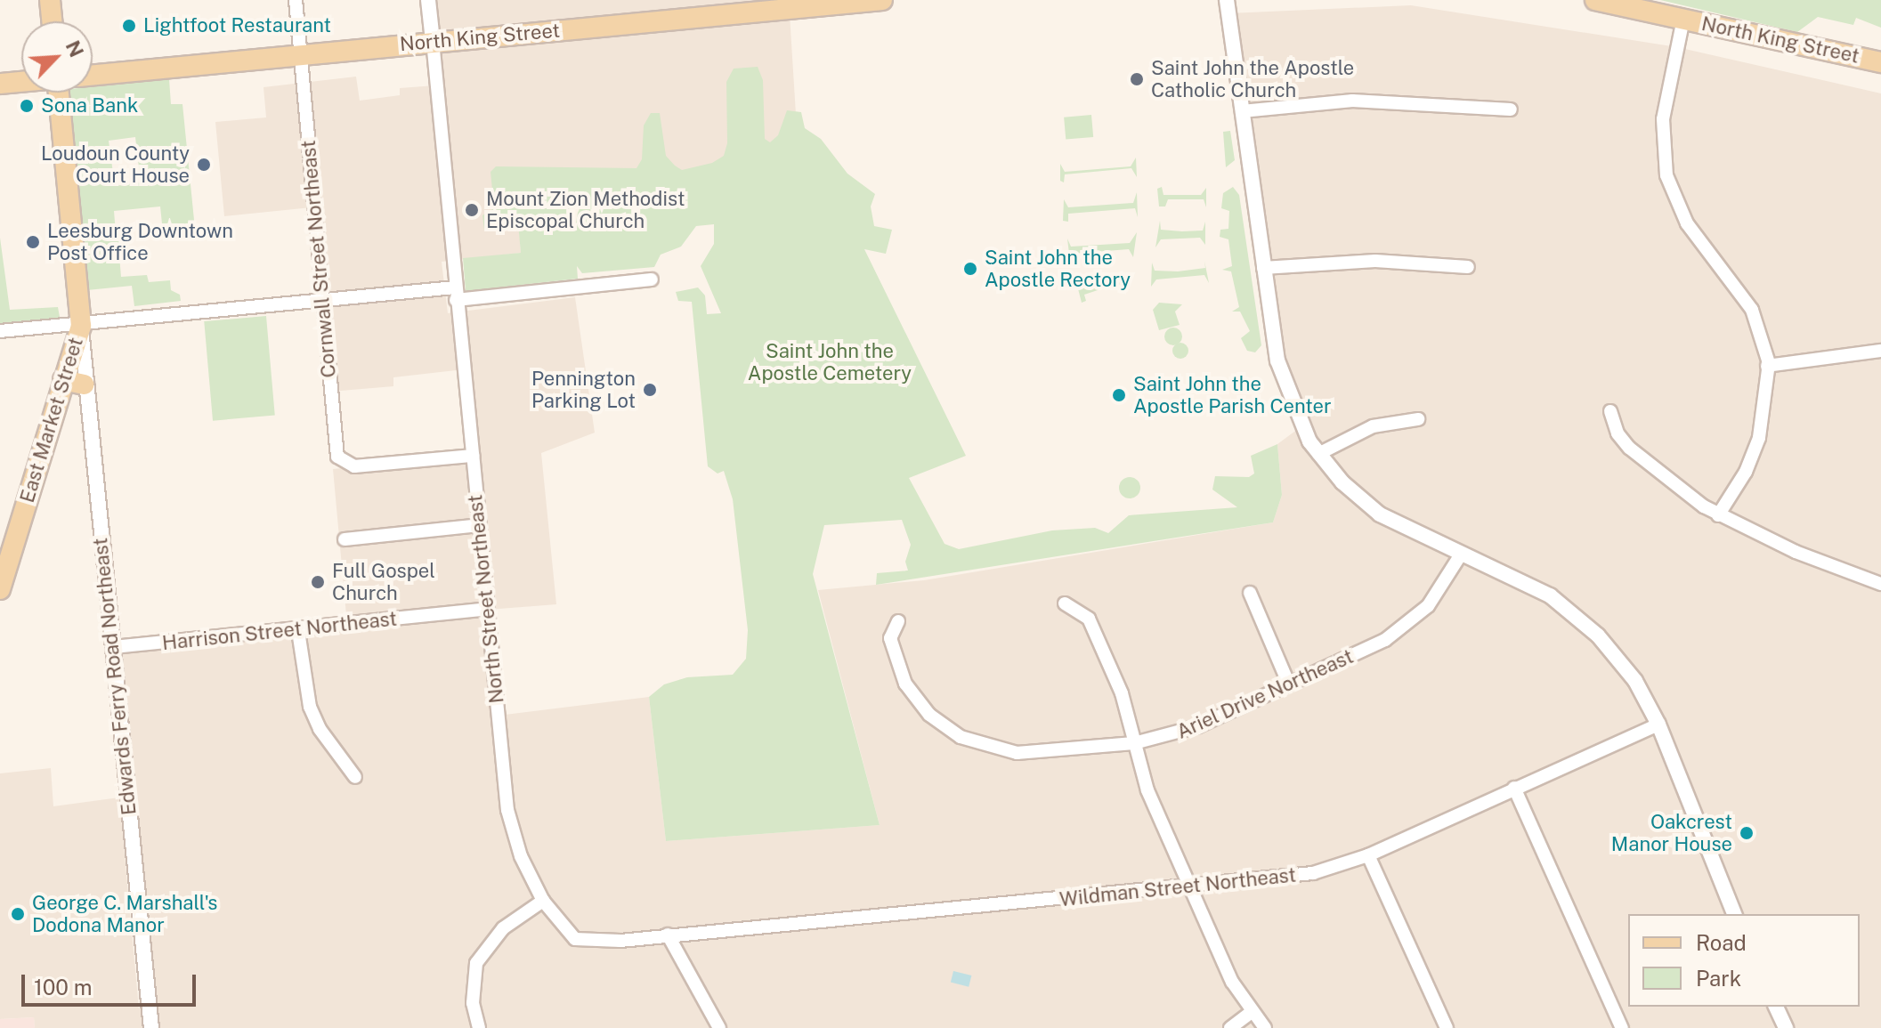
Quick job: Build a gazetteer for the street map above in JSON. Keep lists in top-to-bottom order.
{
  "streets": {
    "main road": ["North King Street", "East Market Street"],
    "street": [
      "Cornwall Street Northeast",
      "North Street Northeast",
      "Harrison Street Northeast",
      "Edwards Ferry Road Northeast",
      "Ariel Drive Northeast",
      "Wildman Street Northeast"
    ]
  },
  "crossings": [
    ["North King Street", "Cornwall Street Northeast"],
    ["North King Street", "North Street Northeast"],
    ["Cornwall Street Northeast", "North Street Northeast"],
    ["East Market Street", "Edwards Ferry Road Northeast"],
    ["North Street Northeast", "Harrison Street Northeast"],
    ["North Street Northeast", "Wildman Street Northeast"],
    ["Harrison Street Northeast", "Edwards Ferry Road Northeast"]
  ],
  "parks": ["Saint John the Apostle Cemetery"],
  "places": [
    "Lightfoot Restaurant",
    "Saint John the Apostle Catholic Church",
    "Sona Bank",
    "Loudoun County Court House",
    "Mount Zion Methodist Episcopal Church",
    "Leesburg Downtown Post Office",
    "Saint John the Apostle Rectory",
    "Pennington Parking Lot",
    "Saint John the Apostle Parish Center",
    "Full Gospel Church",
    "Oakcrest Manor House",
    "George C. Marshall's Dodona Manor"
  ],
  "legend": ["Road", "Park"],
  "scale_bar": "100 m",
  "north": "top right"
}
